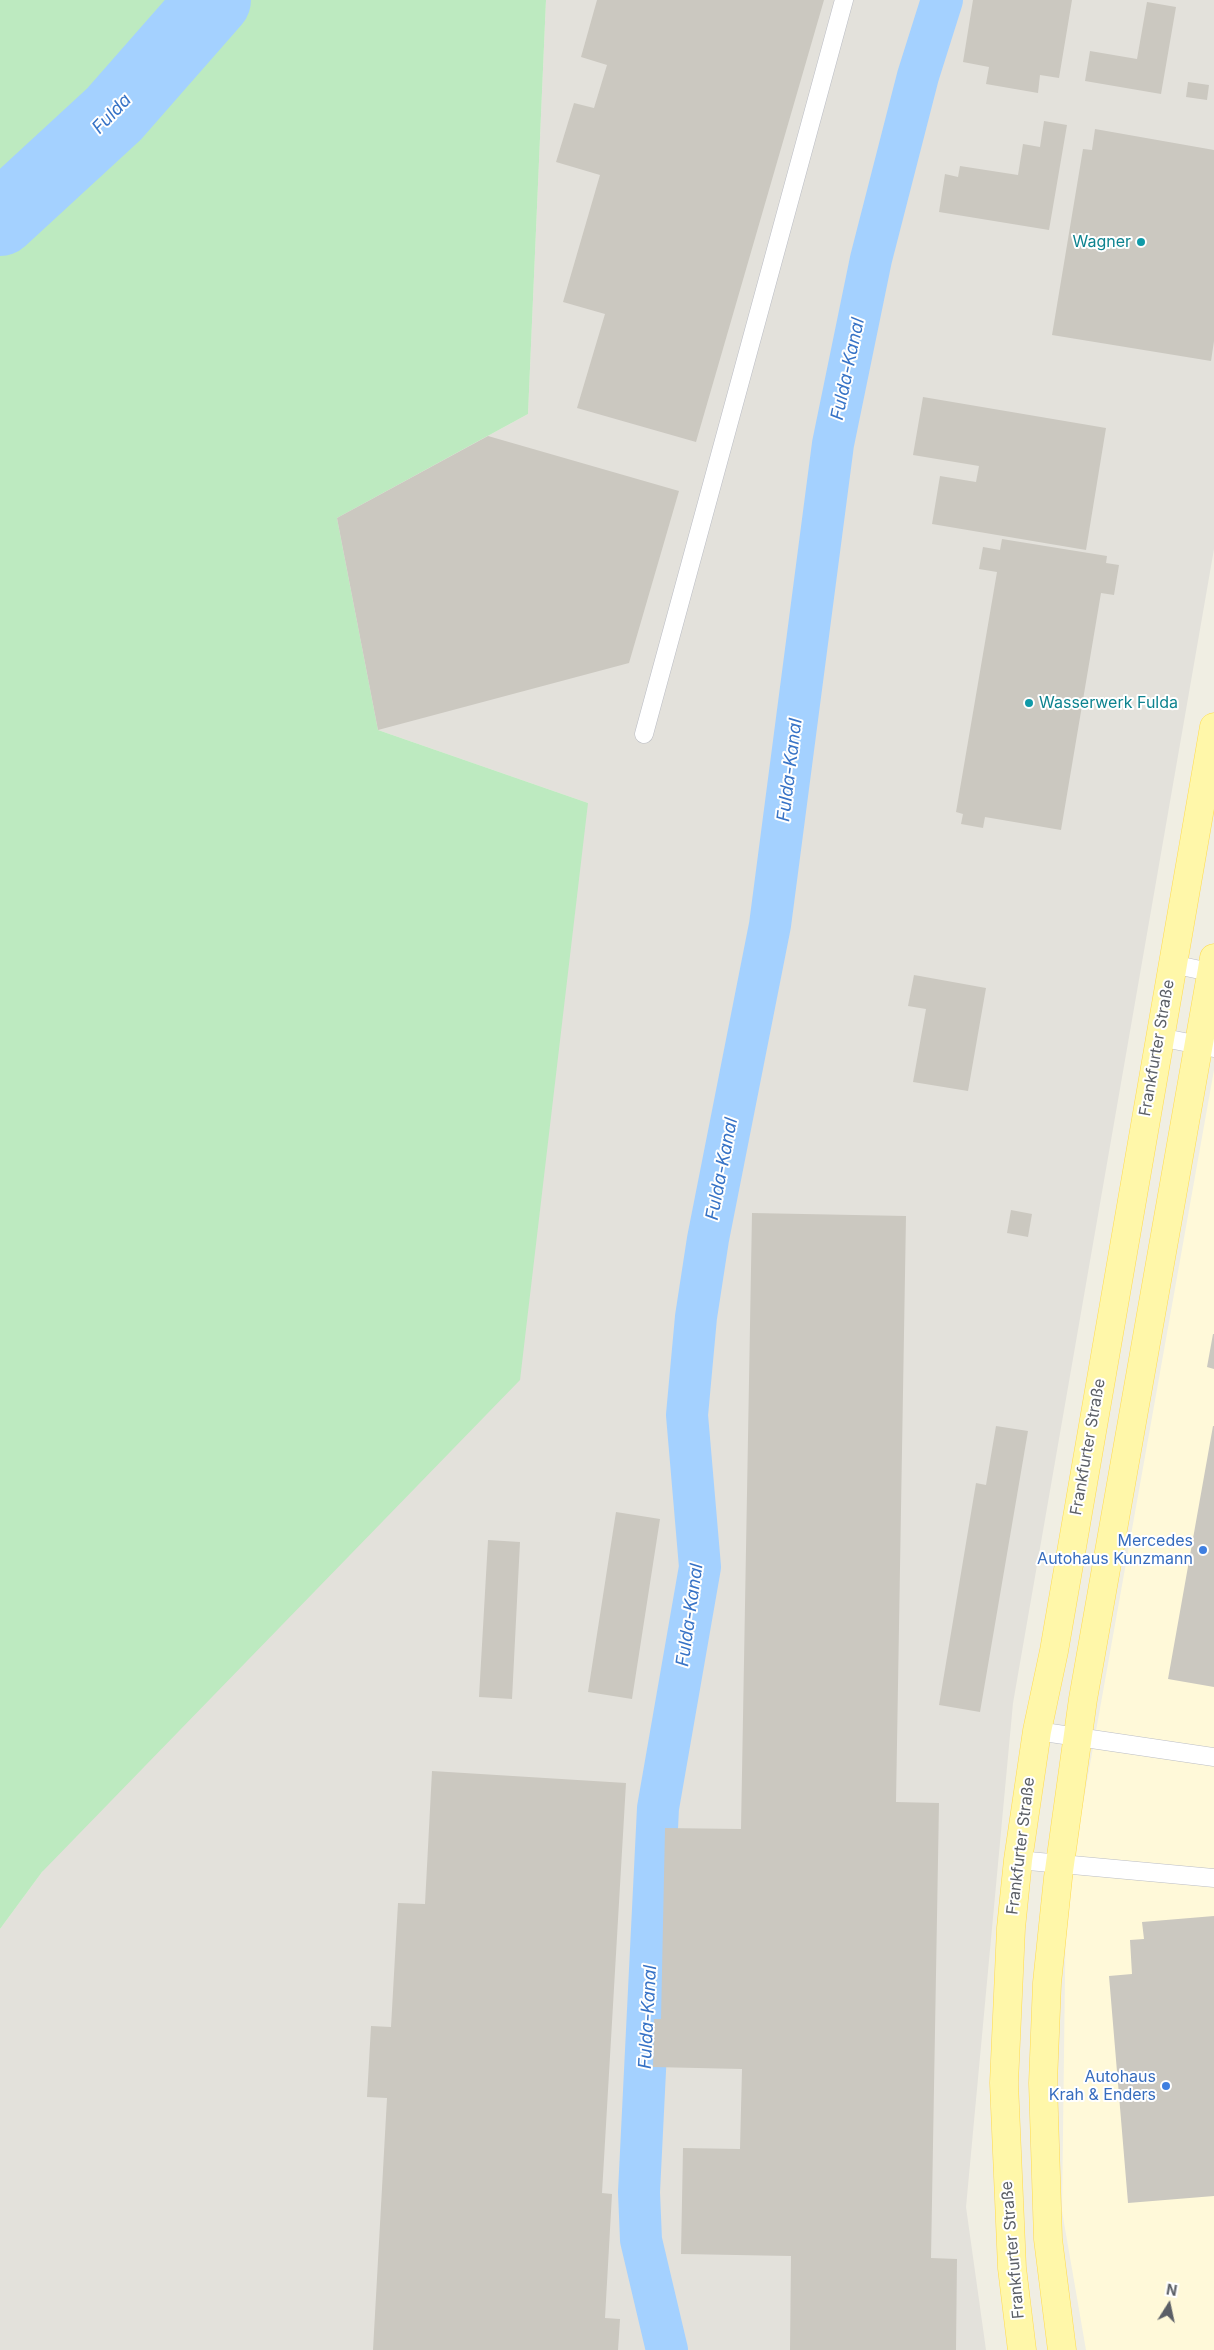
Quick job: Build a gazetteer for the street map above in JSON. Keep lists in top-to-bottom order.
{
  "streets": {
    "main road": ["Frankfurter Straße"]
  },
  "water": ["Fulda", "Fulda-Kanal"],
  "places": [
    "Wagner",
    "Wasserwerk Fulda",
    "Mercedes Autohaus Kunzmann",
    "Autohaus Krah & Enders"
  ],
  "north": "top"
}
